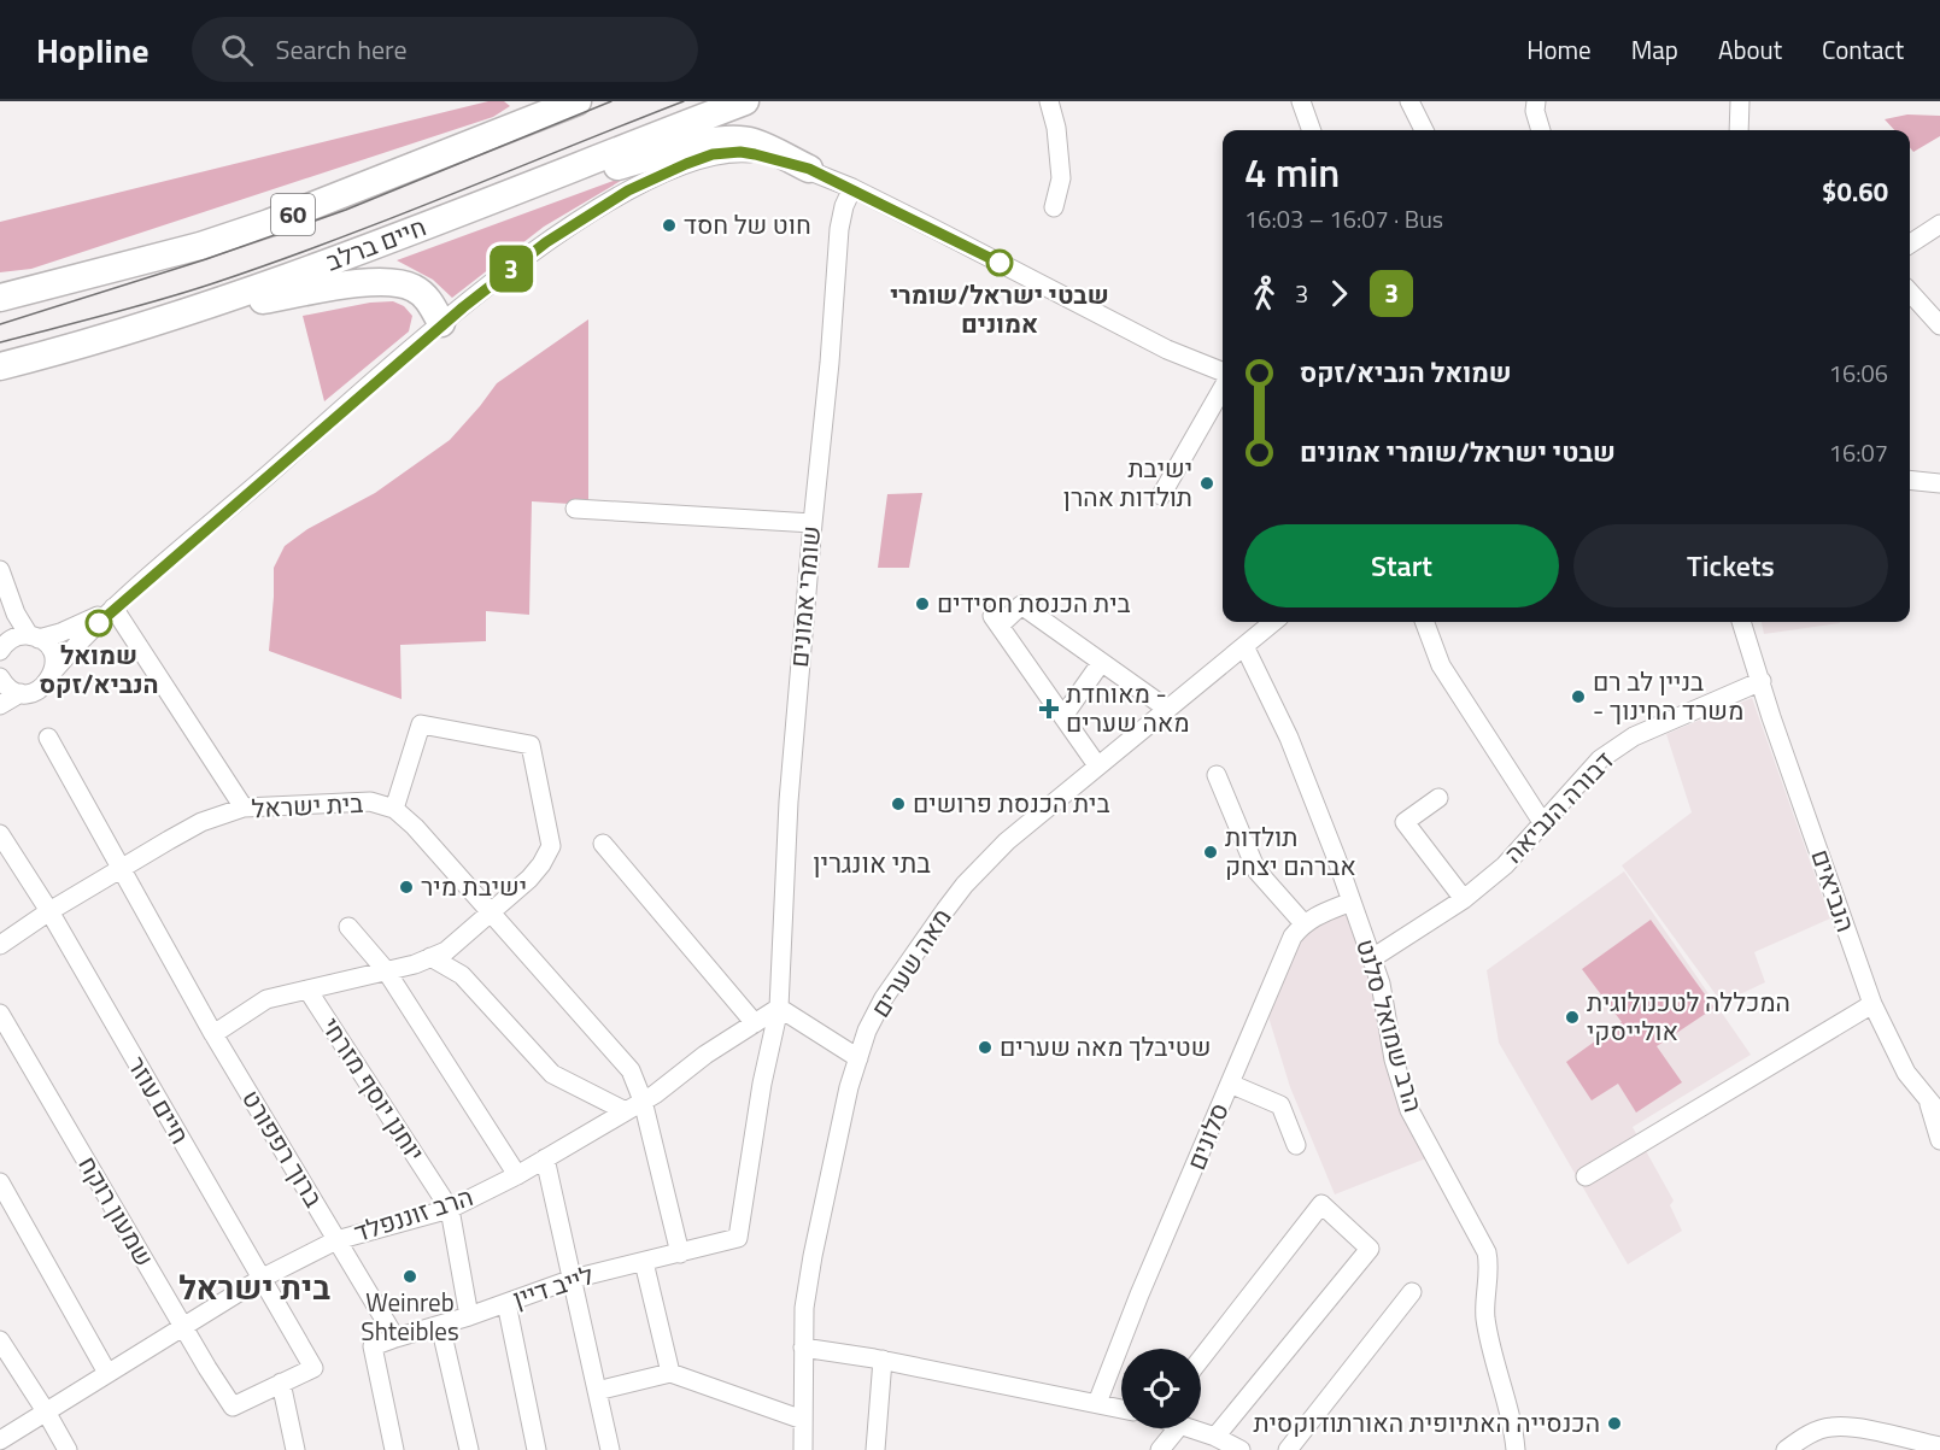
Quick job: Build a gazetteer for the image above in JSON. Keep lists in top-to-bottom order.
{
  "streets": {
    "highway": ["60", "חיים ברלב"],
    "street": [
      "שומרי אמונים",
      "בית ישראל",
      "דבורה הנביאה",
      "הנביאים",
      "מאה שערים",
      "הרב שמואל סלנט",
      "יוחנן יוסף מזרחי",
      "חיים עוזר",
      "סלונים",
      "ברוך רפפורט",
      "שמעון רוקח",
      "הרב זוננפלד",
      "לייב דיין"
    ]
  },
  "crossings": [
    ["שומרי אמונים", "הרב זוננפלד"],
    ["שומרי אמונים", "לייב דיין"],
    ["בית ישראל", "חיים עוזר"],
    ["בית ישראל", "ברוך רפפורט"],
    ["בית ישראל", "הרב זוננפלד"],
    ["בית ישראל", "לייב דיין"],
    ["דבורה הנביאה", "הנביאים"],
    ["דבורה הנביאה", "הרב שמואל סלנט"],
    ["מאה שערים", "הרב שמואל סלנט"],
    ["יוחנן יוסף מזרחי", "הרב זוננפלד"],
    ["יוחנן יוסף מזרחי", "לייב דיין"],
    ["חיים עוזר", "שמעון רוקח"],
    ["חיים עוזר", "הרב זוננפלד"],
    ["ברוך רפפורט", "הרב זוננפלד"],
    ["ברוך רפפורט", "לייב דיין"],
    ["שמעון רוקח", "הרב זוננפלד"]
  ],
  "districts": ["בתי אונגרין", "בית ישראל"],
  "places": {
    "other": [
      "חוט של חסד",
      "שבטי ישראל/שומרי אמונים",
      "ישיבת תולדות אהרן",
      "בית הכנסת חסידים",
      "שמואל הנביא/זקס",
      "בניין לב רם - משרד החינוך",
      "בית הכנסת פרושים",
      "תולדות אברהם יצחק",
      "ישיבת מיר",
      "המכללה לטכנולוגית אולייסקי",
      "שטיבלך מאה שערים",
      "Weinreb Shteibles",
      "הכנסייה האתיופית האורתודוקסית"
    ],
    "health": ["מאוחדת - מאה שערים"]
  },
  "lines": ["bus line 3"],
  "page": {
    "header": "Hopline",
    "search": "Search here",
    "nav": [
      "Home",
      "Map",
      "About",
      "Contact"
    ],
    "on_map": "3",
    "heading": ["4 min", "16:03 – 16:07 · Bus", "$0.60"],
    "legs": ["3", "3"],
    "list": [
      {
        "name": "שמואל הנביא/זקס",
        "value": "16:06"
      },
      {
        "name": "שבטי ישראל/שומרי אמונים",
        "value": "16:07"
      }
    ],
    "buttons": ["Start", "Tickets"]
  }
}
